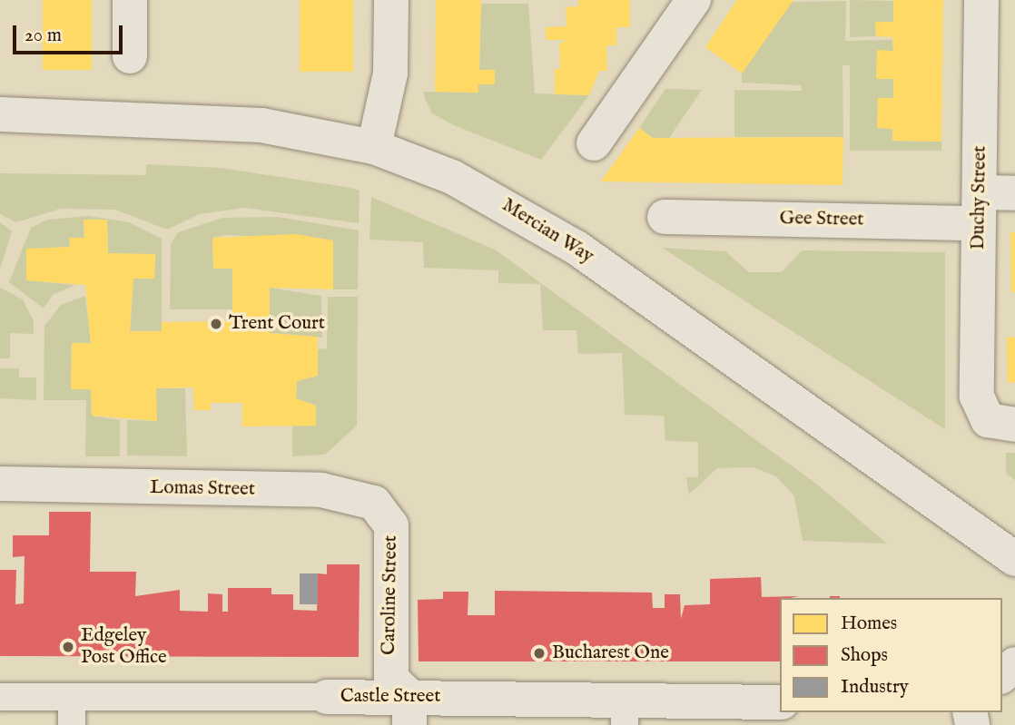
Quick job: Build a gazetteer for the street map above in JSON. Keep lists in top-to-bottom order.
{
  "streets": {
    "street": [
      "Duchy Street",
      "Gee Street",
      "Mercian Way",
      "Lomas Street",
      "Caroline Street",
      "Castle Street"
    ]
  },
  "crossings": [
    ["Duchy Street", "Gee Street"],
    ["Lomas Street", "Caroline Street"],
    ["Caroline Street", "Castle Street"]
  ],
  "places": ["Trent Court", "Edgeley Post Office", "Bucharest One"],
  "legend": ["Homes", "Shops", "Industry"],
  "scale_bar": "20 m"
}
